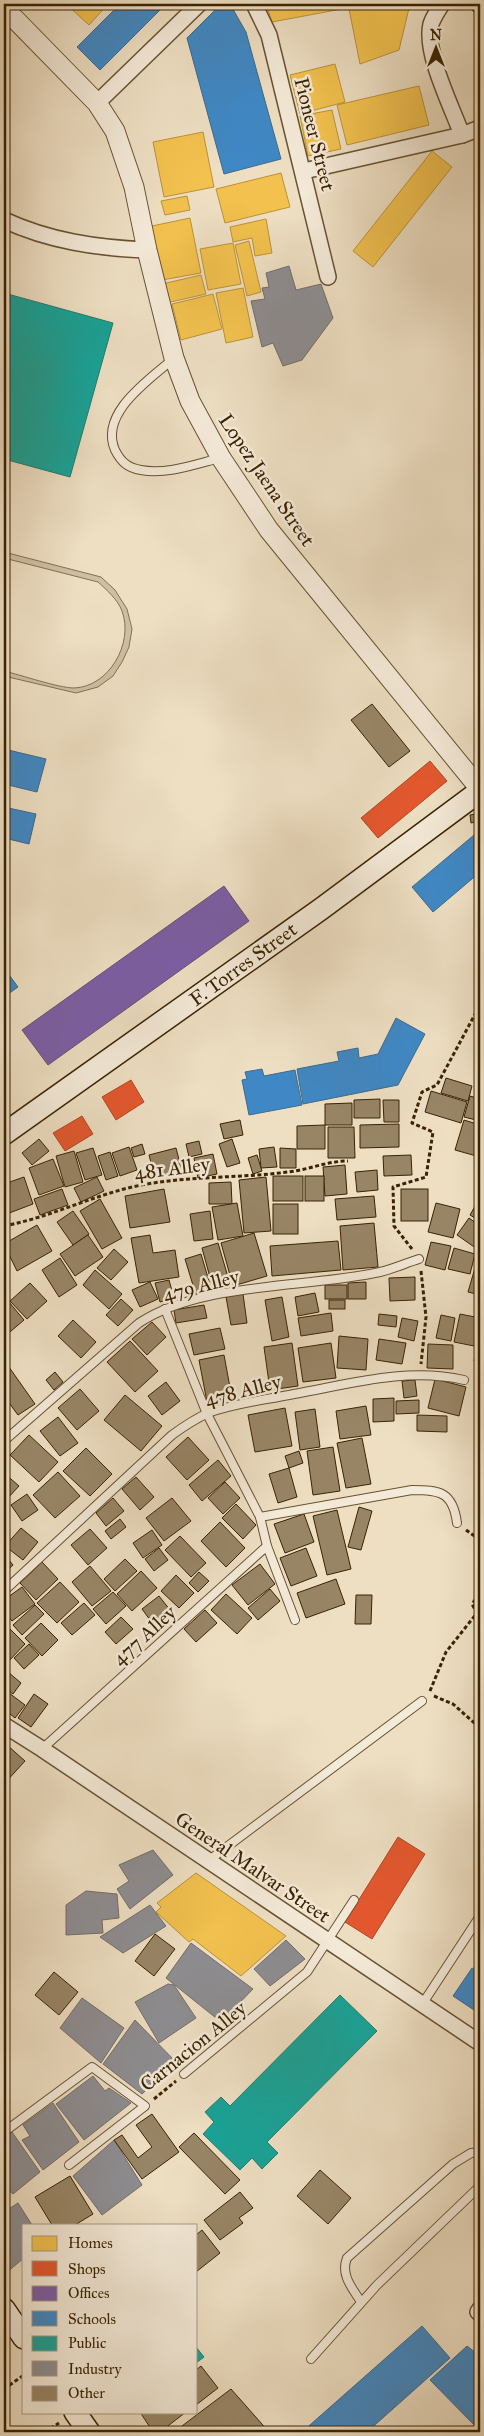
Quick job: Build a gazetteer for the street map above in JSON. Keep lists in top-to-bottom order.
{
  "streets": {
    "main road": ["F. Torres Street"],
    "street": ["Pioneer Street", "Lopez Jaena Street", "General Malvar Street"],
    "lane": [
      "479 Alley",
      "478 Alley",
      "477 Alley",
      "Carnacion Alley"
    ],
    "path": ["481 Alley"]
  },
  "crossings": [
    ["Lopez Jaena Street", "F. Torres Street"],
    ["477 Alley", "General Malvar Street"],
    ["General Malvar Street", "Carnacion Alley"]
  ],
  "legend": [
    "Homes",
    "Shops",
    "Offices",
    "Schools",
    "Public",
    "Industry",
    "Other"
  ],
  "north": "top"
}
